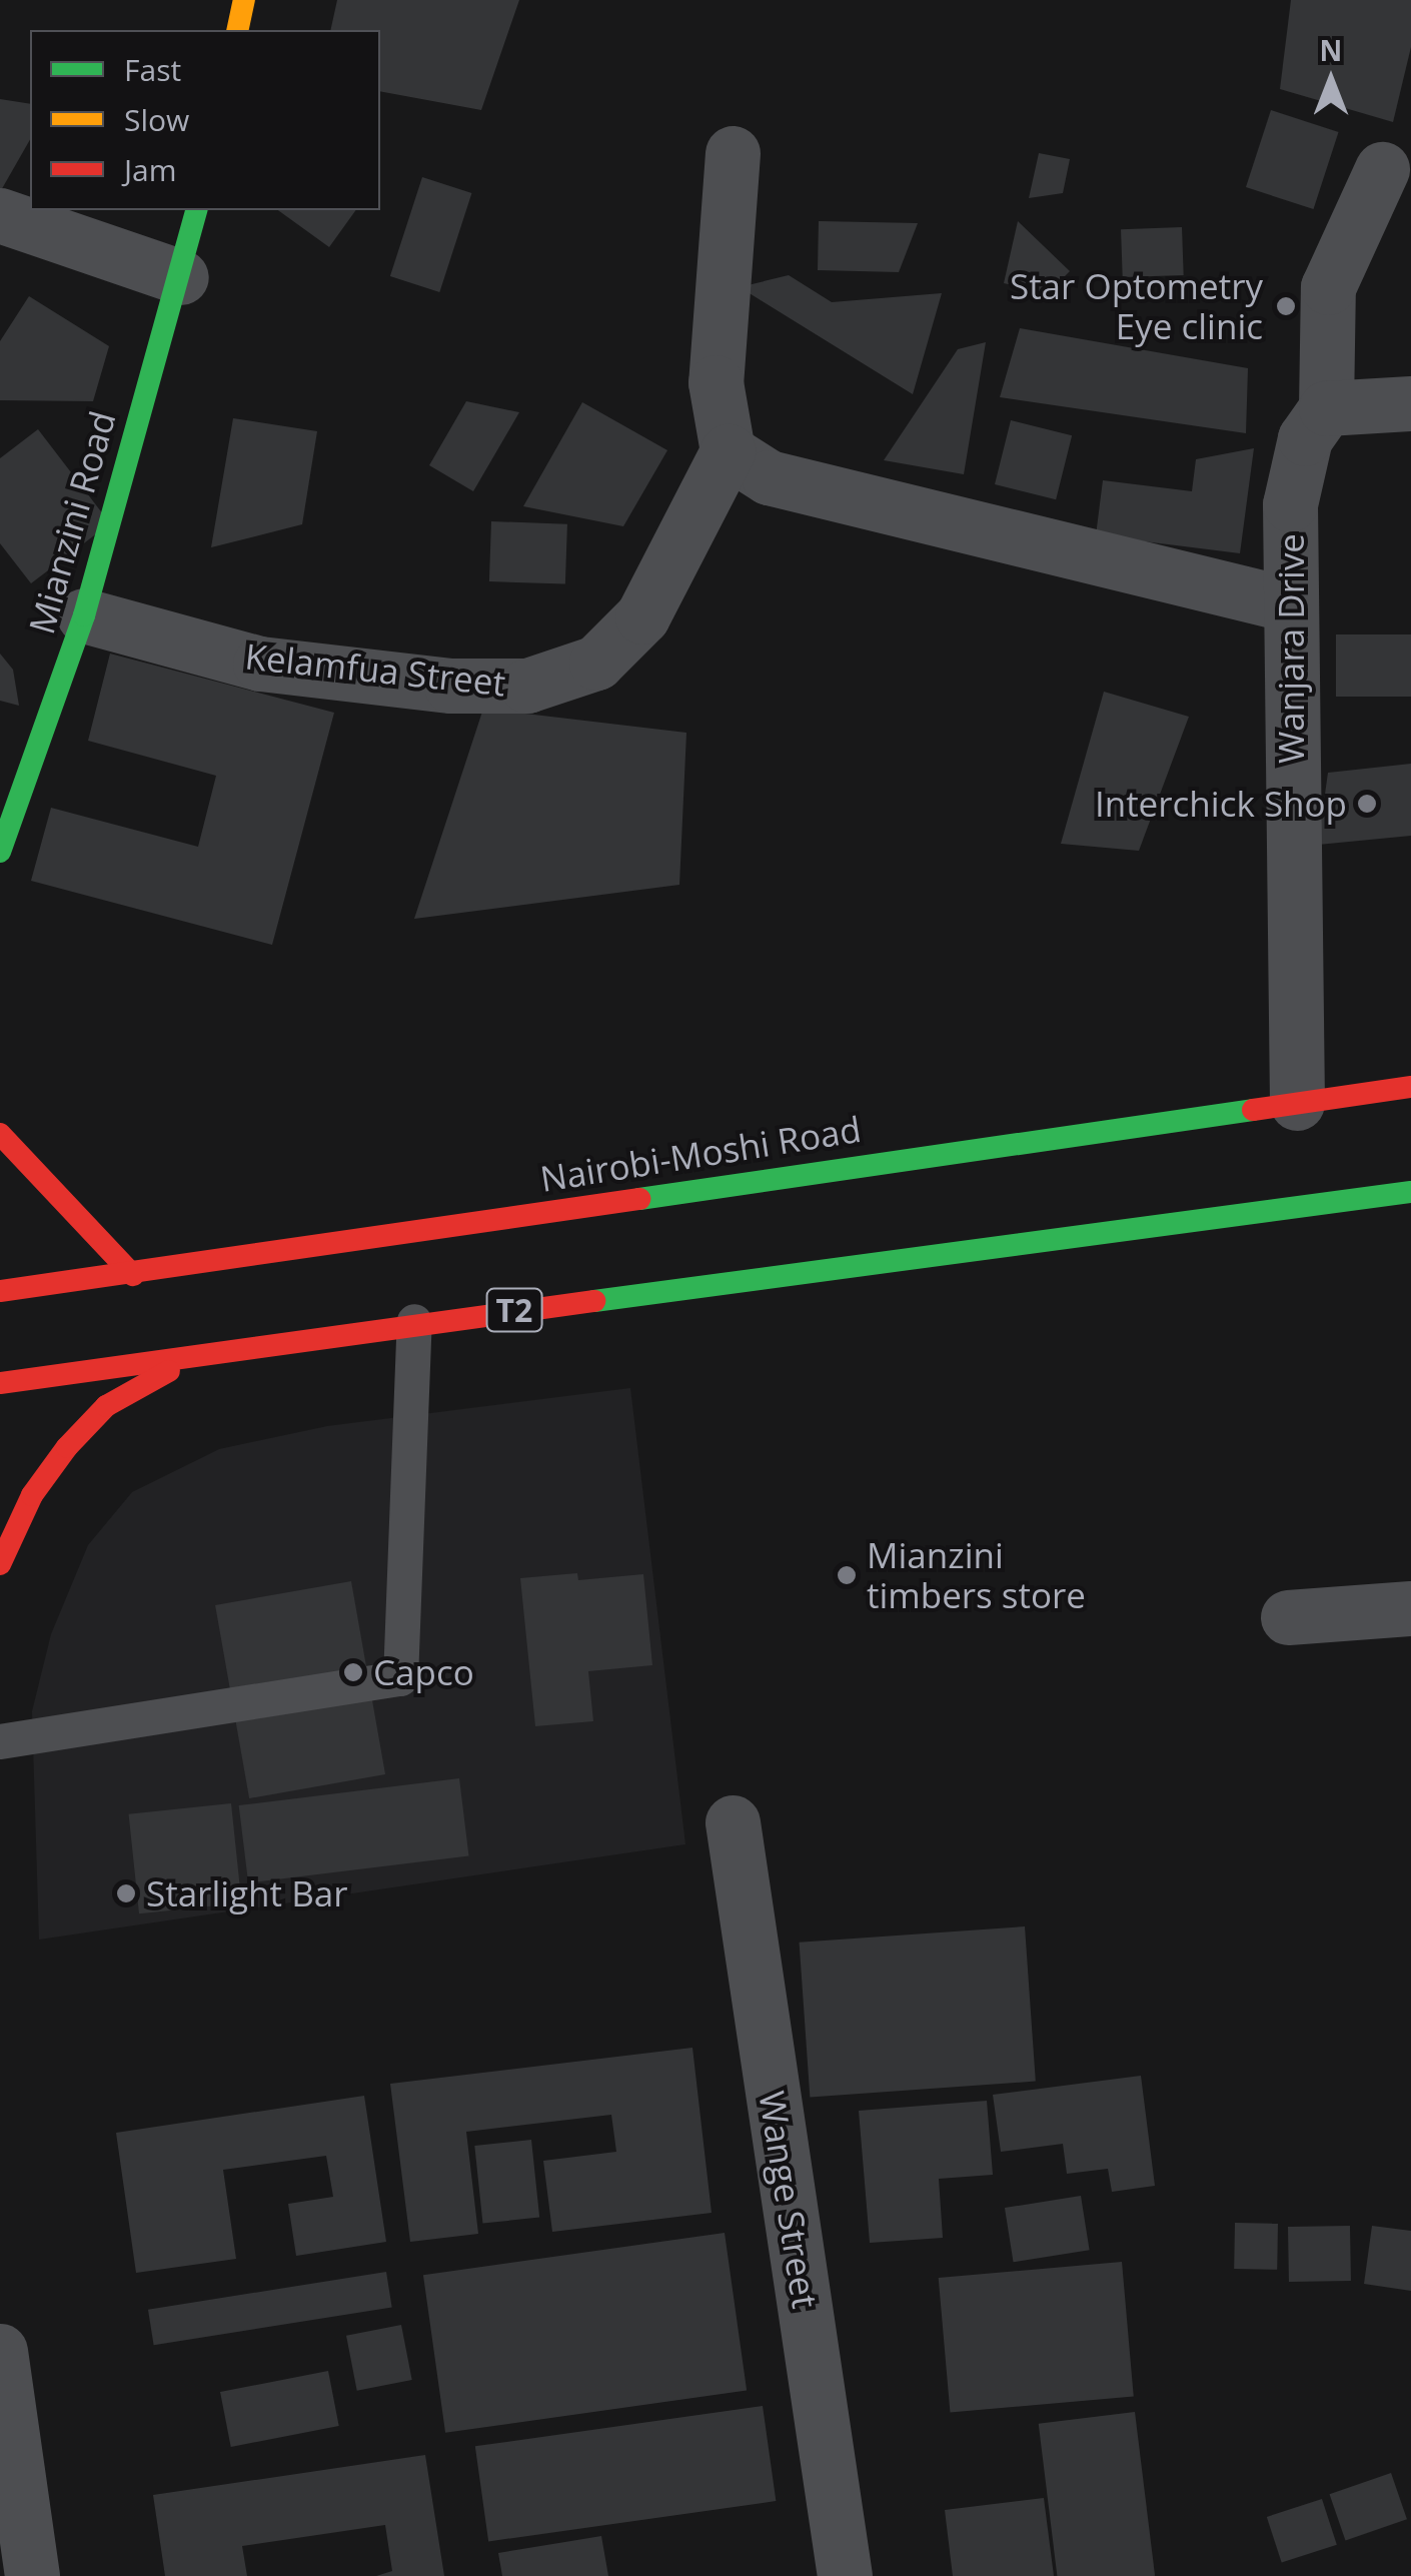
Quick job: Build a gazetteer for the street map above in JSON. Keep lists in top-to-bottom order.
{
  "streets": {
    "main road": ["Mianzini Road", "Nairobi-Moshi Road", "T2"],
    "street": ["Wanjara Drive", "Kelamfua Street", "Wange Street"]
  },
  "crossings": [
    ["Mianzini Road", "Kelamfua Street"],
    ["Wanjara Drive", "Nairobi-Moshi Road"]
  ],
  "places": [
    "Star Optometry Eye clinic",
    "Interchick Shop",
    "Mianzini timbers store",
    "Capco",
    "Starlight Bar"
  ],
  "legend": ["Fast", "Slow", "Jam"],
  "north": "top"
}
